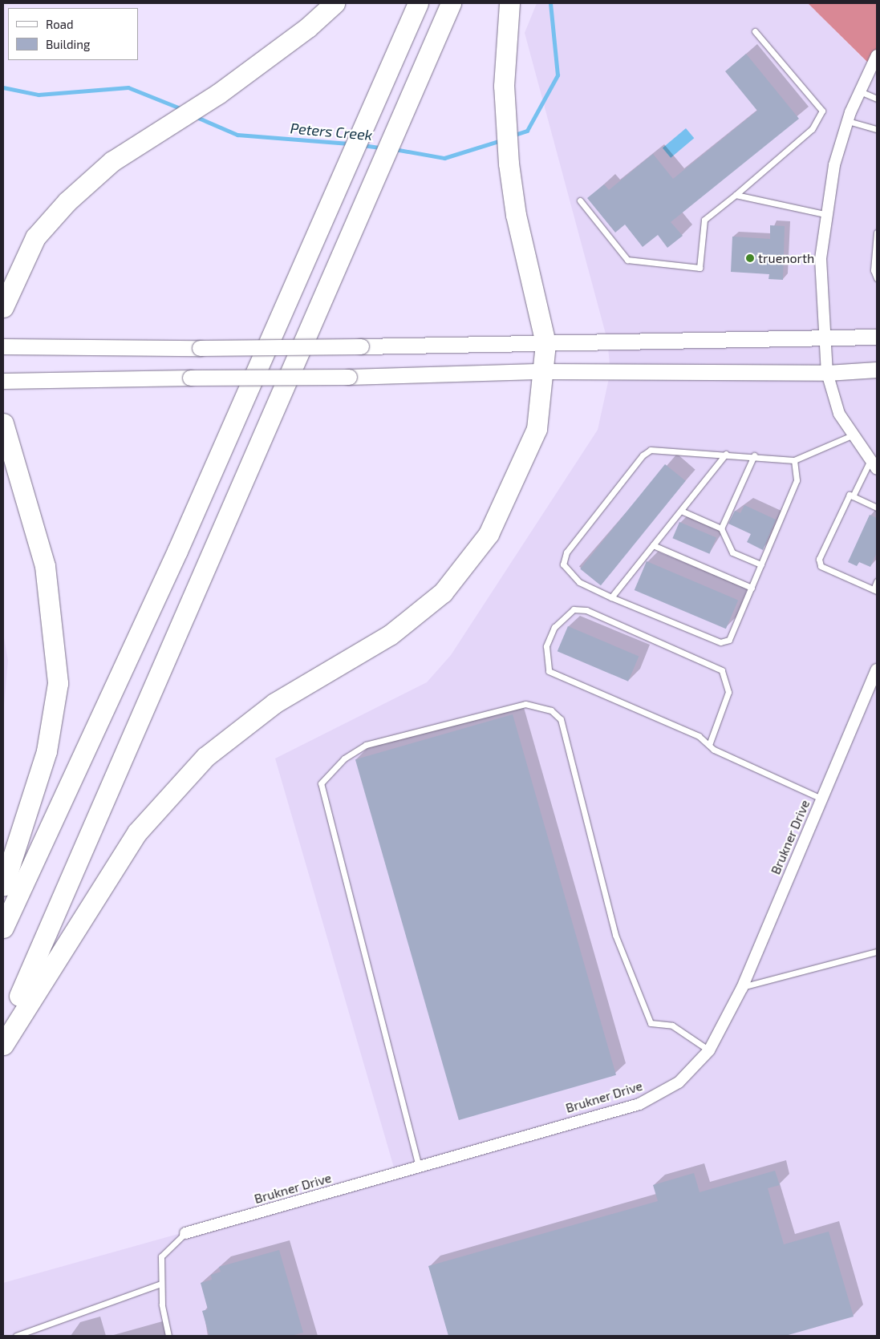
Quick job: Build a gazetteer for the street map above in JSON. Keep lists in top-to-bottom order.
{
  "streets": {
    "street": ["Brukner Drive"]
  },
  "water": ["Peters Creek"],
  "places": ["truenorth"],
  "legend": ["Road", "Building"]
}
